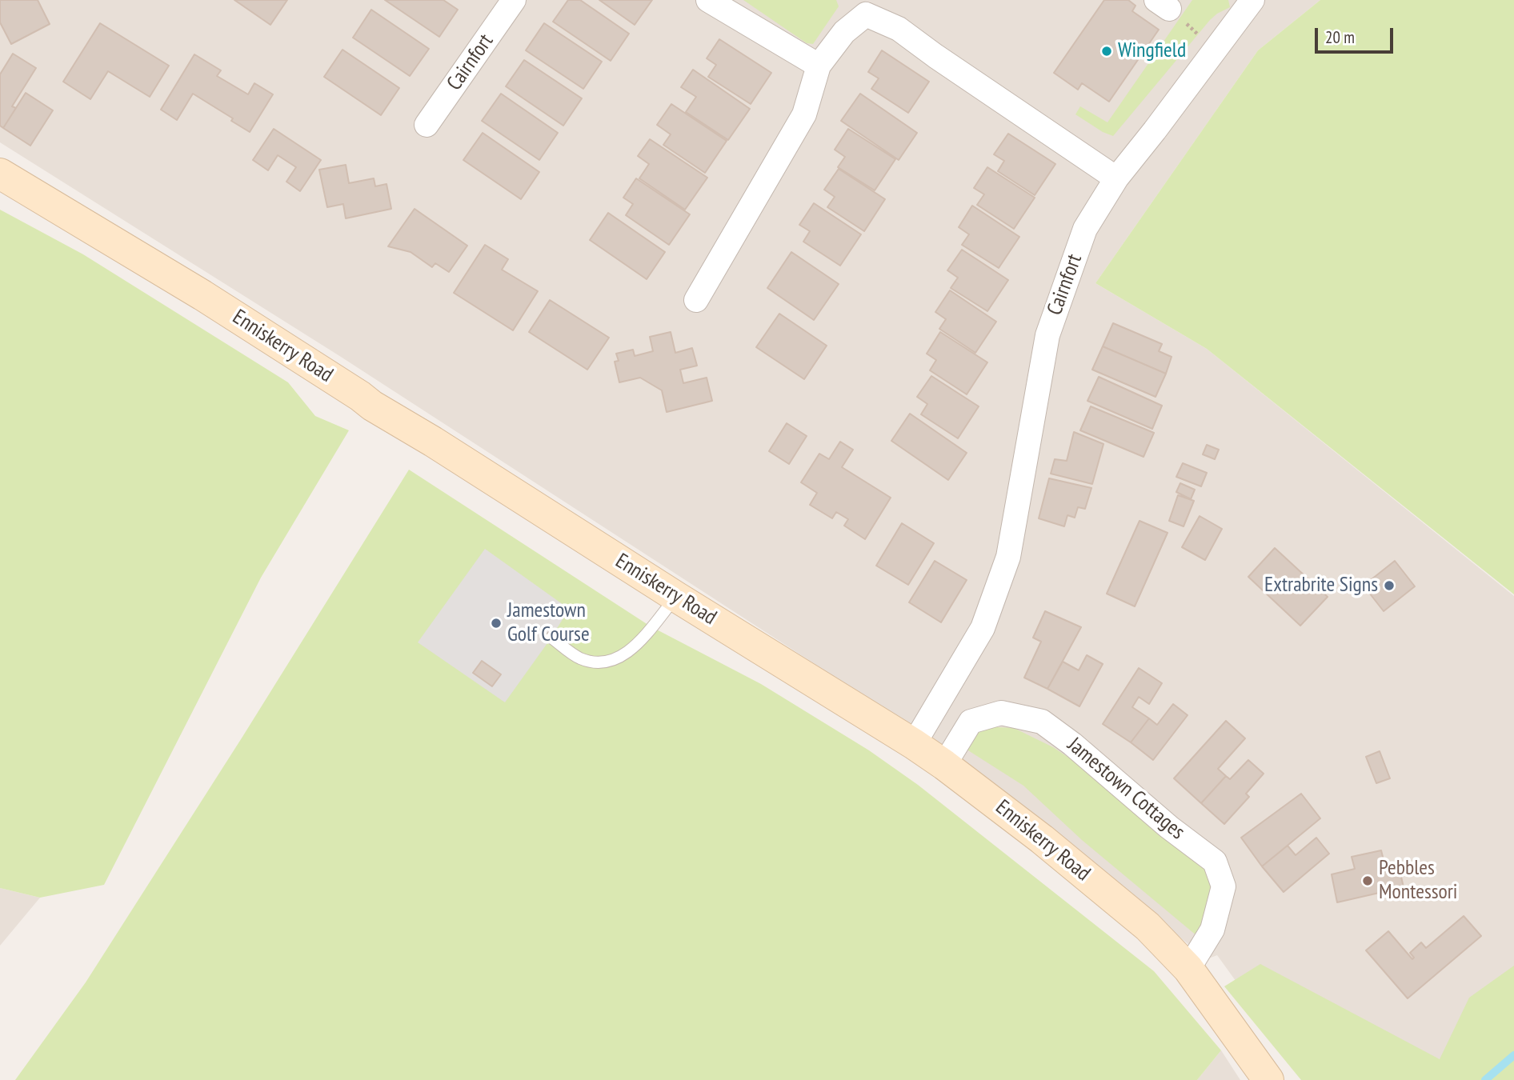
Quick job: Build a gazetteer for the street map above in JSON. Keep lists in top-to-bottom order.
{
  "streets": {
    "main road": ["Enniskerry Road"],
    "street": ["Cairnfort", "Jamestown Cottages"]
  },
  "crossings": [
    ["Cairnfort", "Enniskerry Road"],
    ["Enniskerry Road", "Jamestown Cottages"]
  ],
  "places": [
    "Wingfield",
    "Extrabrite Signs",
    "Jamestown Golf Course",
    "Pebbles Montessori"
  ],
  "scale_bar": "20 m"
}
